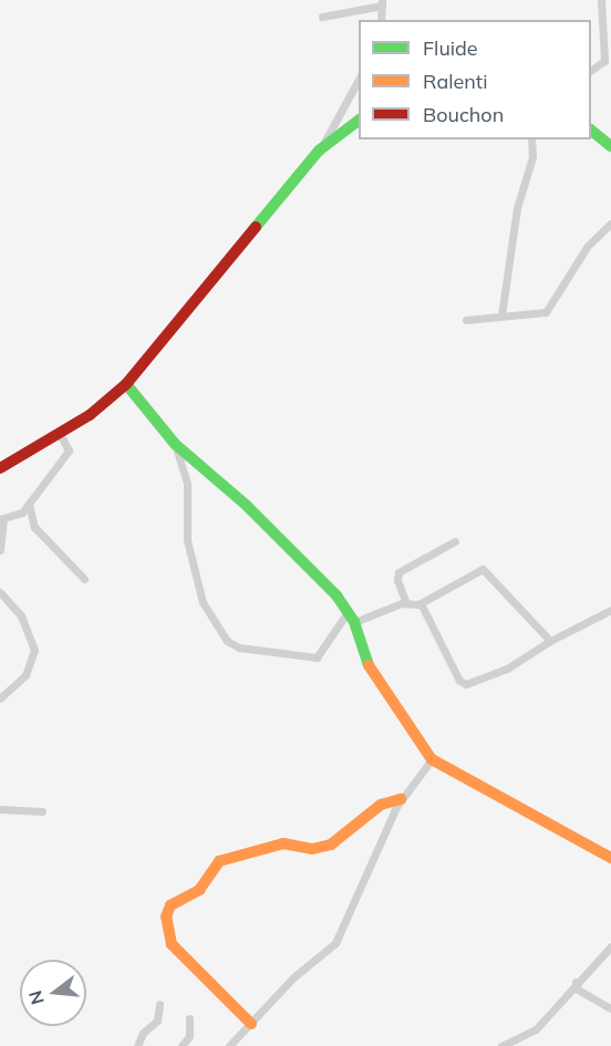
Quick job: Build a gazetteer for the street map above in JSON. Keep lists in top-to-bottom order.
{
  "legend": ["Fluide", "Ralenti", "Bouchon"],
  "north": "left"
}
